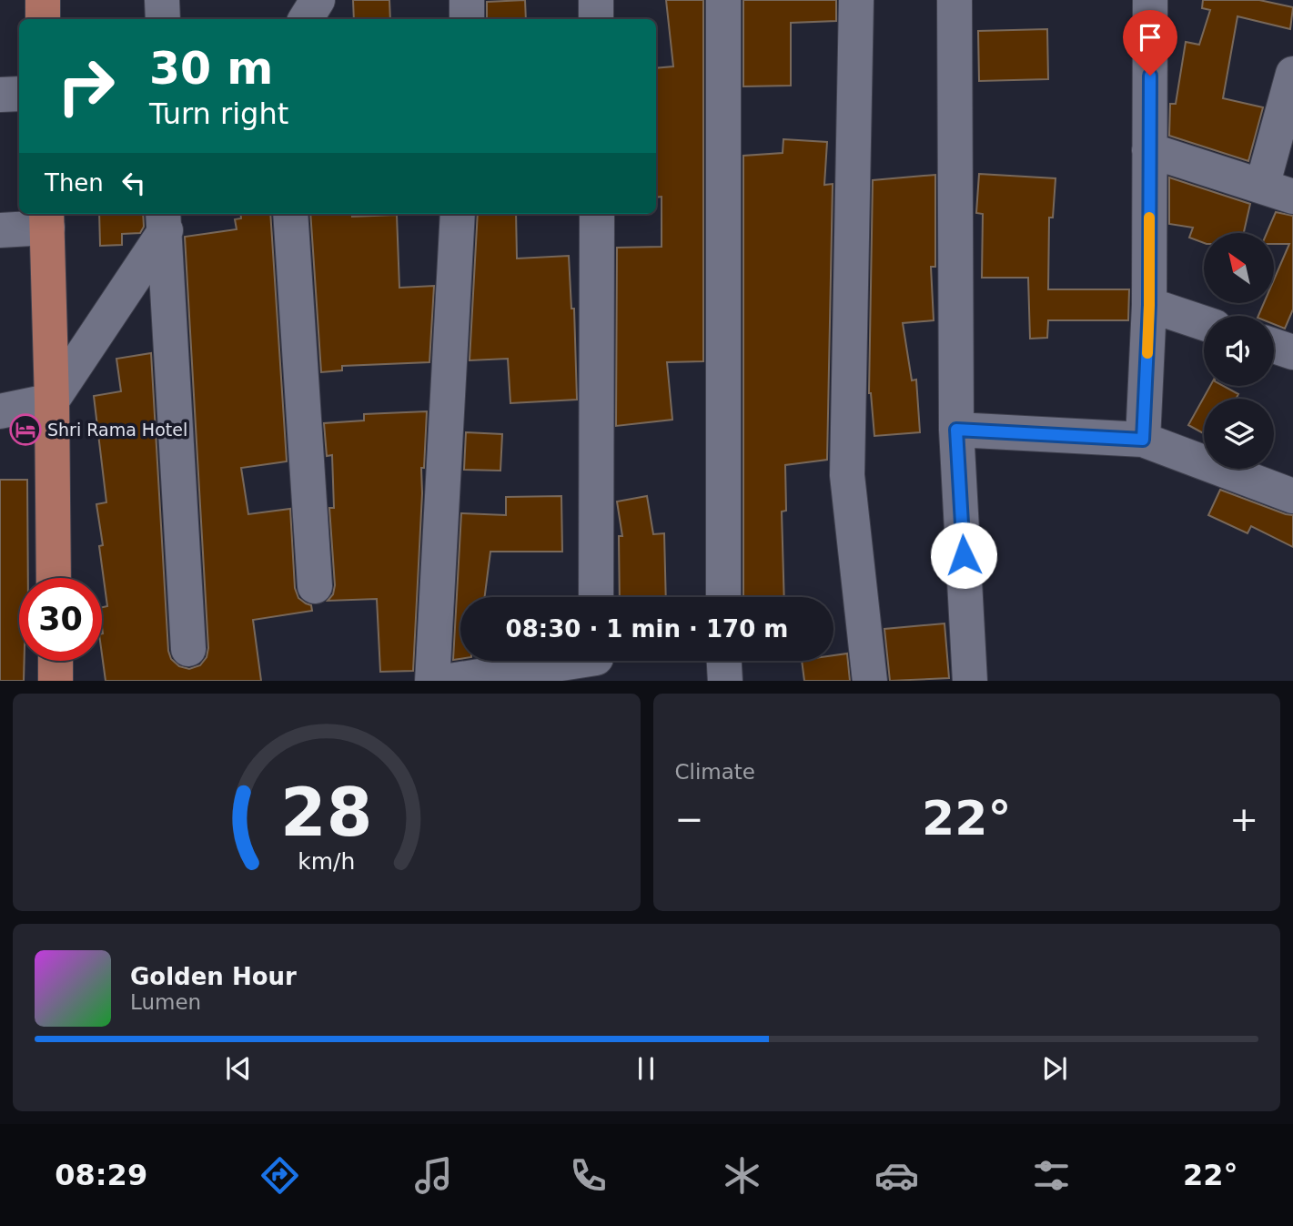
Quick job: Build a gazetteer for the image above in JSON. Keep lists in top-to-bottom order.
{
  "places": {
    "hotel": ["Shri Rama Hotel"]
  },
  "north": "top left",
  "page": {
    "turn": ["30 m", "Turn right"],
    "then": "Then",
    "limit": "30",
    "trip": "08:30 · 1 min · 170 m",
    "tile": "Climate",
    "heat": ["−", "22°", "+"],
    "song": ["Golden Hour", "Lumen"],
    "tabs": ["08:29", "22°"],
    "gauge": ["28", "km/h"]
  }
}
